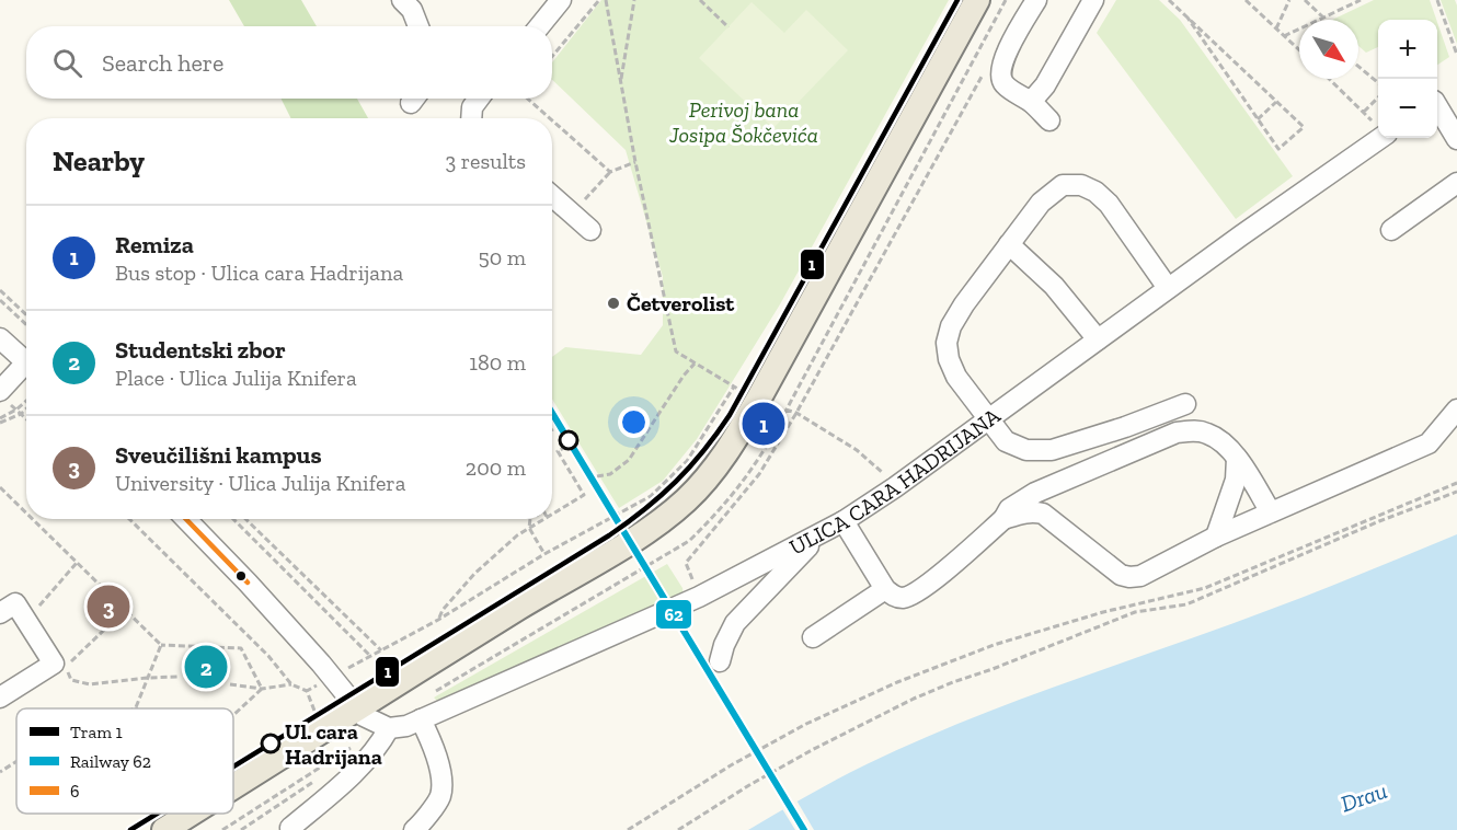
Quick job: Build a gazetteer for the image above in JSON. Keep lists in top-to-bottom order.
{
  "streets": {
    "street": ["ULICA CARA HADRIJANA"]
  },
  "water": ["Drau"],
  "parks": ["Perivoj bana Josipa Šokčevića"],
  "places": ["Četverolist", "Ul. cara Hadrijana"],
  "lines": ["tram line 1", "rail line 62", "transit line 6"],
  "legend": ["Tram 1", "Railway 62", "6"],
  "north": "bottom right",
  "page": {
    "map_buttons": ["+", "−"],
    "search": "Search here",
    "heading": ["Nearby", "3 results"],
    "list": [
      {
        "mark": "1",
        "name": "Remiza",
        "note": "Bus stop · Ulica cara Hadrijana",
        "value": "50 m"
      },
      {
        "mark": "2",
        "name": "Studentski zbor",
        "note": "Place · Ulica Julija Knifera",
        "value": "180 m"
      },
      {
        "mark": "3",
        "name": "Sveučilišni kampus",
        "note": "University · Ulica Julija Knifera",
        "value": "200 m"
      }
    ],
    "pins": ["1", "3", "2"]
  }
}
